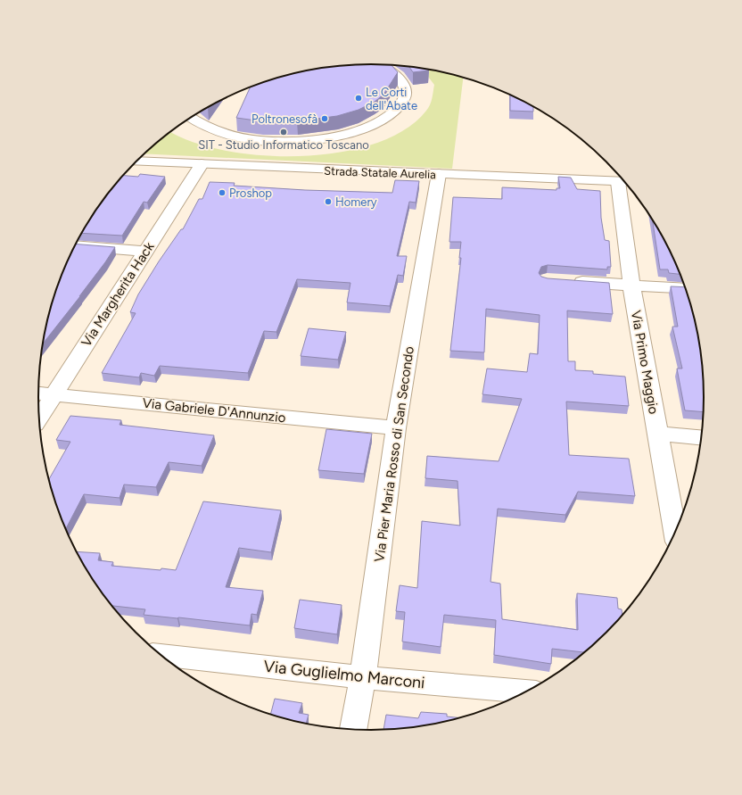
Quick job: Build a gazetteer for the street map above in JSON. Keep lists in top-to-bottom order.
{
  "streets": {
    "street": [
      "Strada Statale Aurelia",
      "Via Margherita Hack",
      "Via Primo Maggio",
      "Via Gabriele D'Annunzio",
      "Via Pier Maria Rosso di San Secondo",
      "Via Guglielmo Marconi"
    ]
  },
  "crossings": [
    ["Strada Statale Aurelia", "Via Margherita Hack"],
    ["Strada Statale Aurelia", "Via Primo Maggio"],
    ["Strada Statale Aurelia", "Via Pier Maria Rosso di San Secondo"],
    ["Via Margherita Hack", "Via Gabriele D'Annunzio"],
    ["Via Gabriele D'Annunzio", "Via Pier Maria Rosso di San Secondo"],
    ["Via Pier Maria Rosso di San Secondo", "Via Guglielmo Marconi"]
  ],
  "places": [
    "Le Corti dell'Abate",
    "Poltronesofà",
    "SIT - Studio Informatico Toscano",
    "Proshop",
    "Homery"
  ]
}
